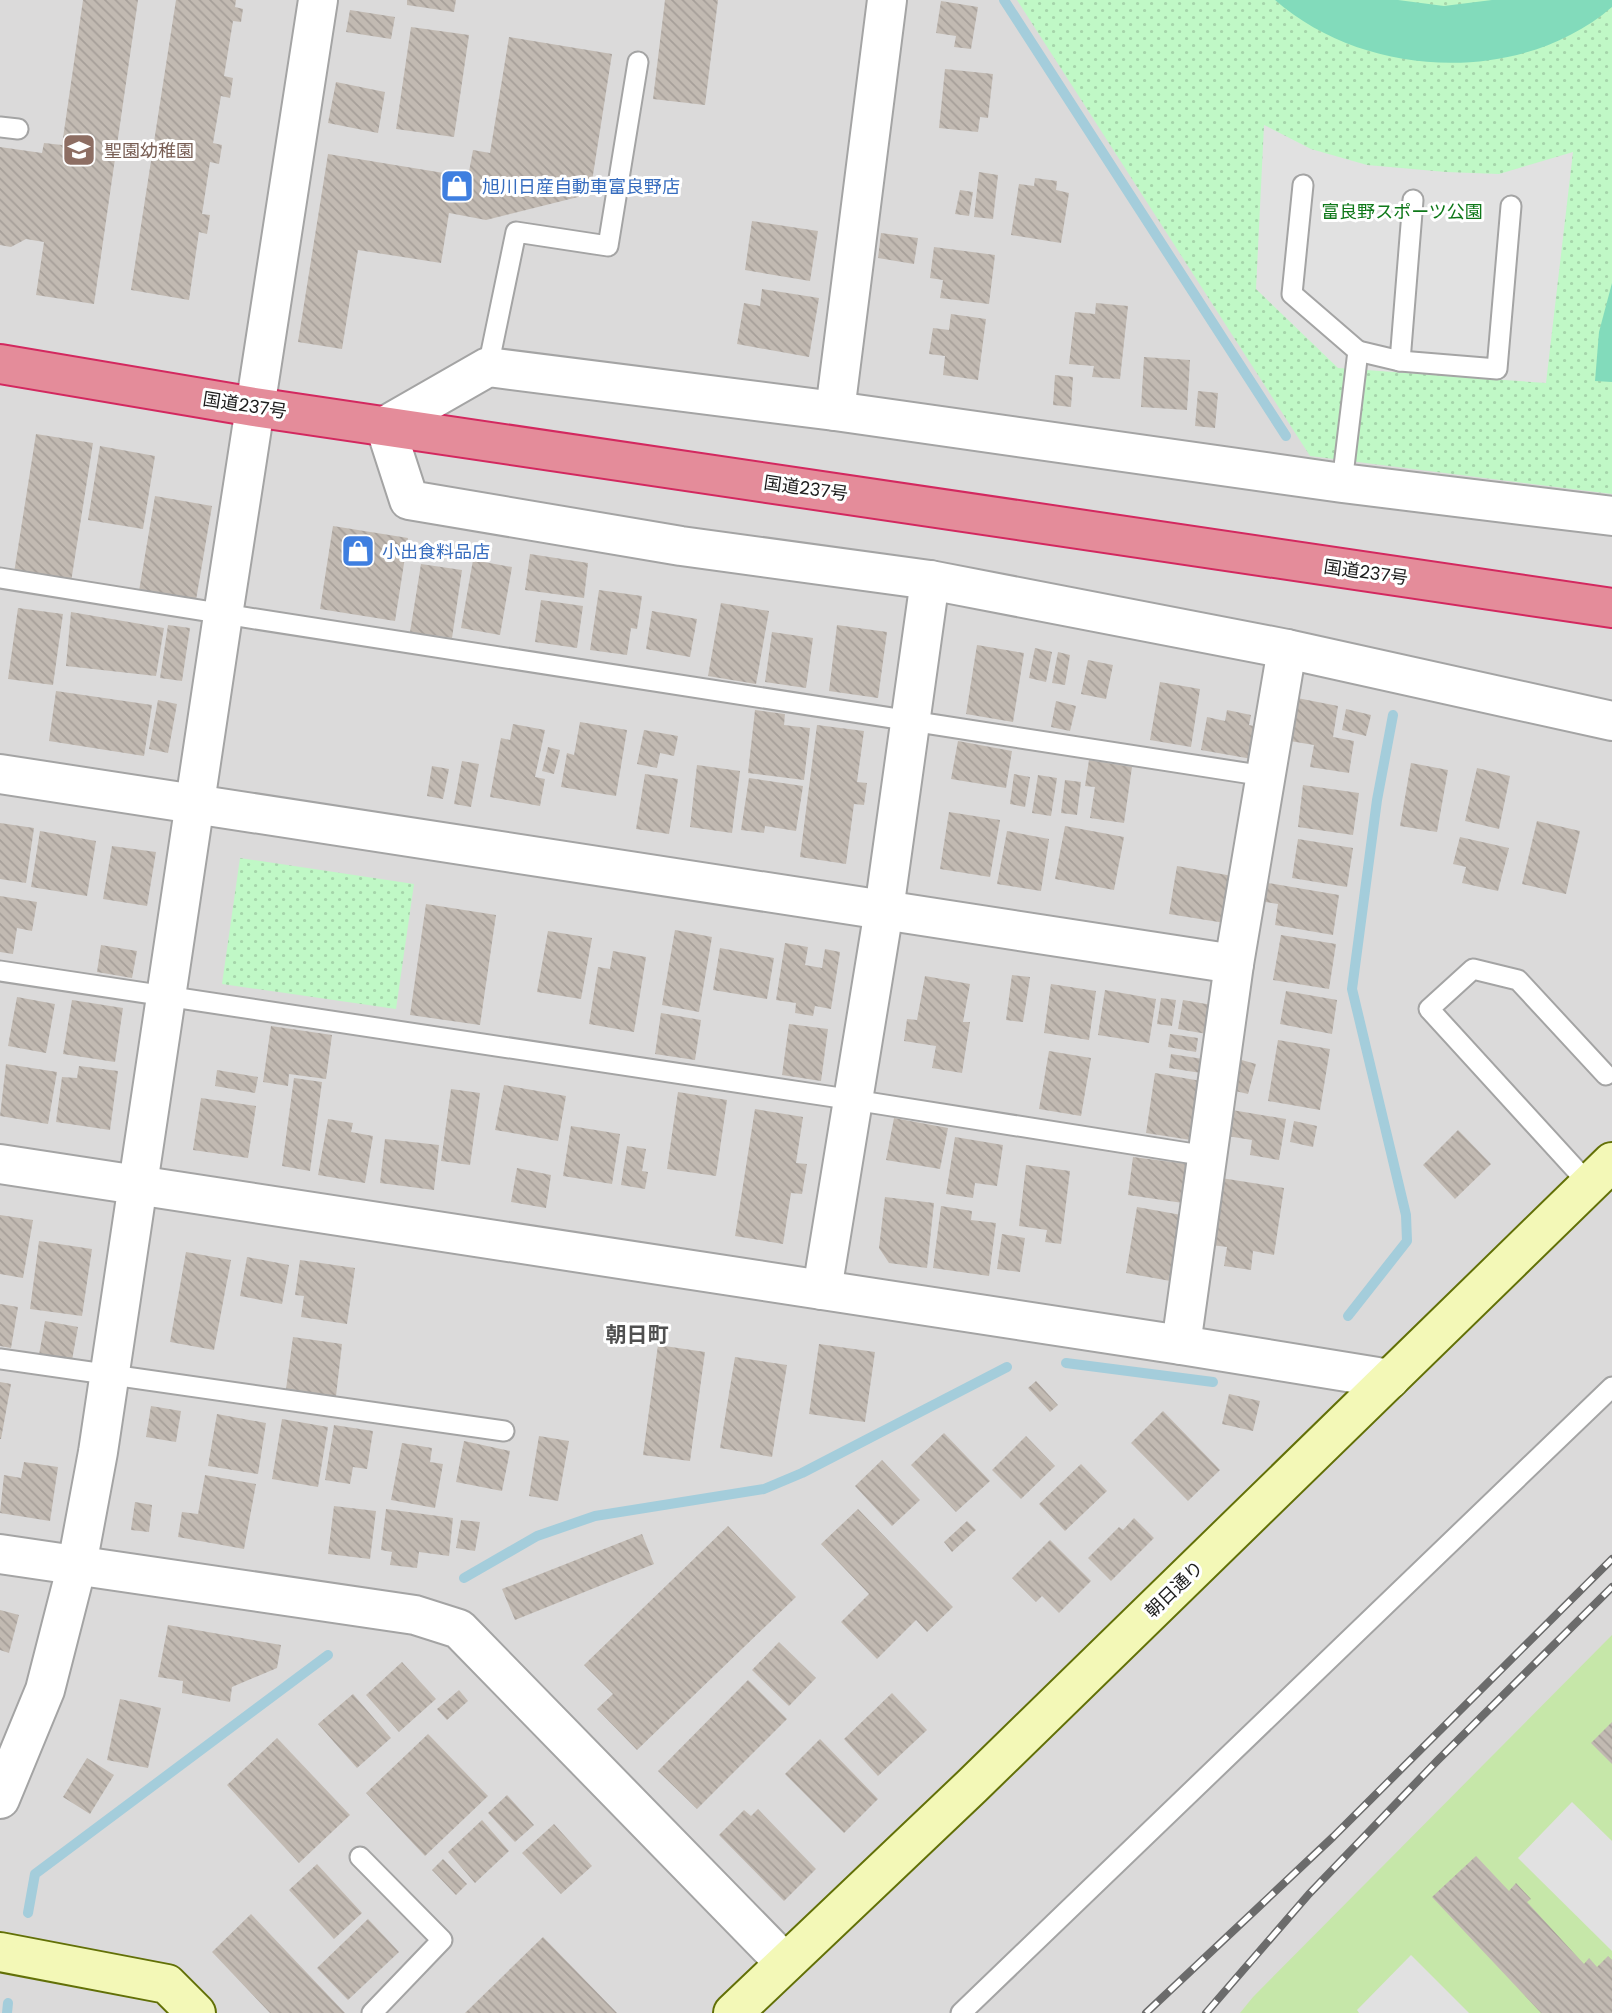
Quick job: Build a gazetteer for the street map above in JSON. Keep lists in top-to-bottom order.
{
  "streets": {
    "highway": ["国道237号"],
    "street": ["朝日通り"]
  },
  "districts": ["朝日町"],
  "parks": ["富良野スポーツ公園"],
  "places": {
    "school or university": ["聖園幼稚園"],
    "shop": ["旭川日産自動車富良野店", "小出食料品店"]
  }
}
